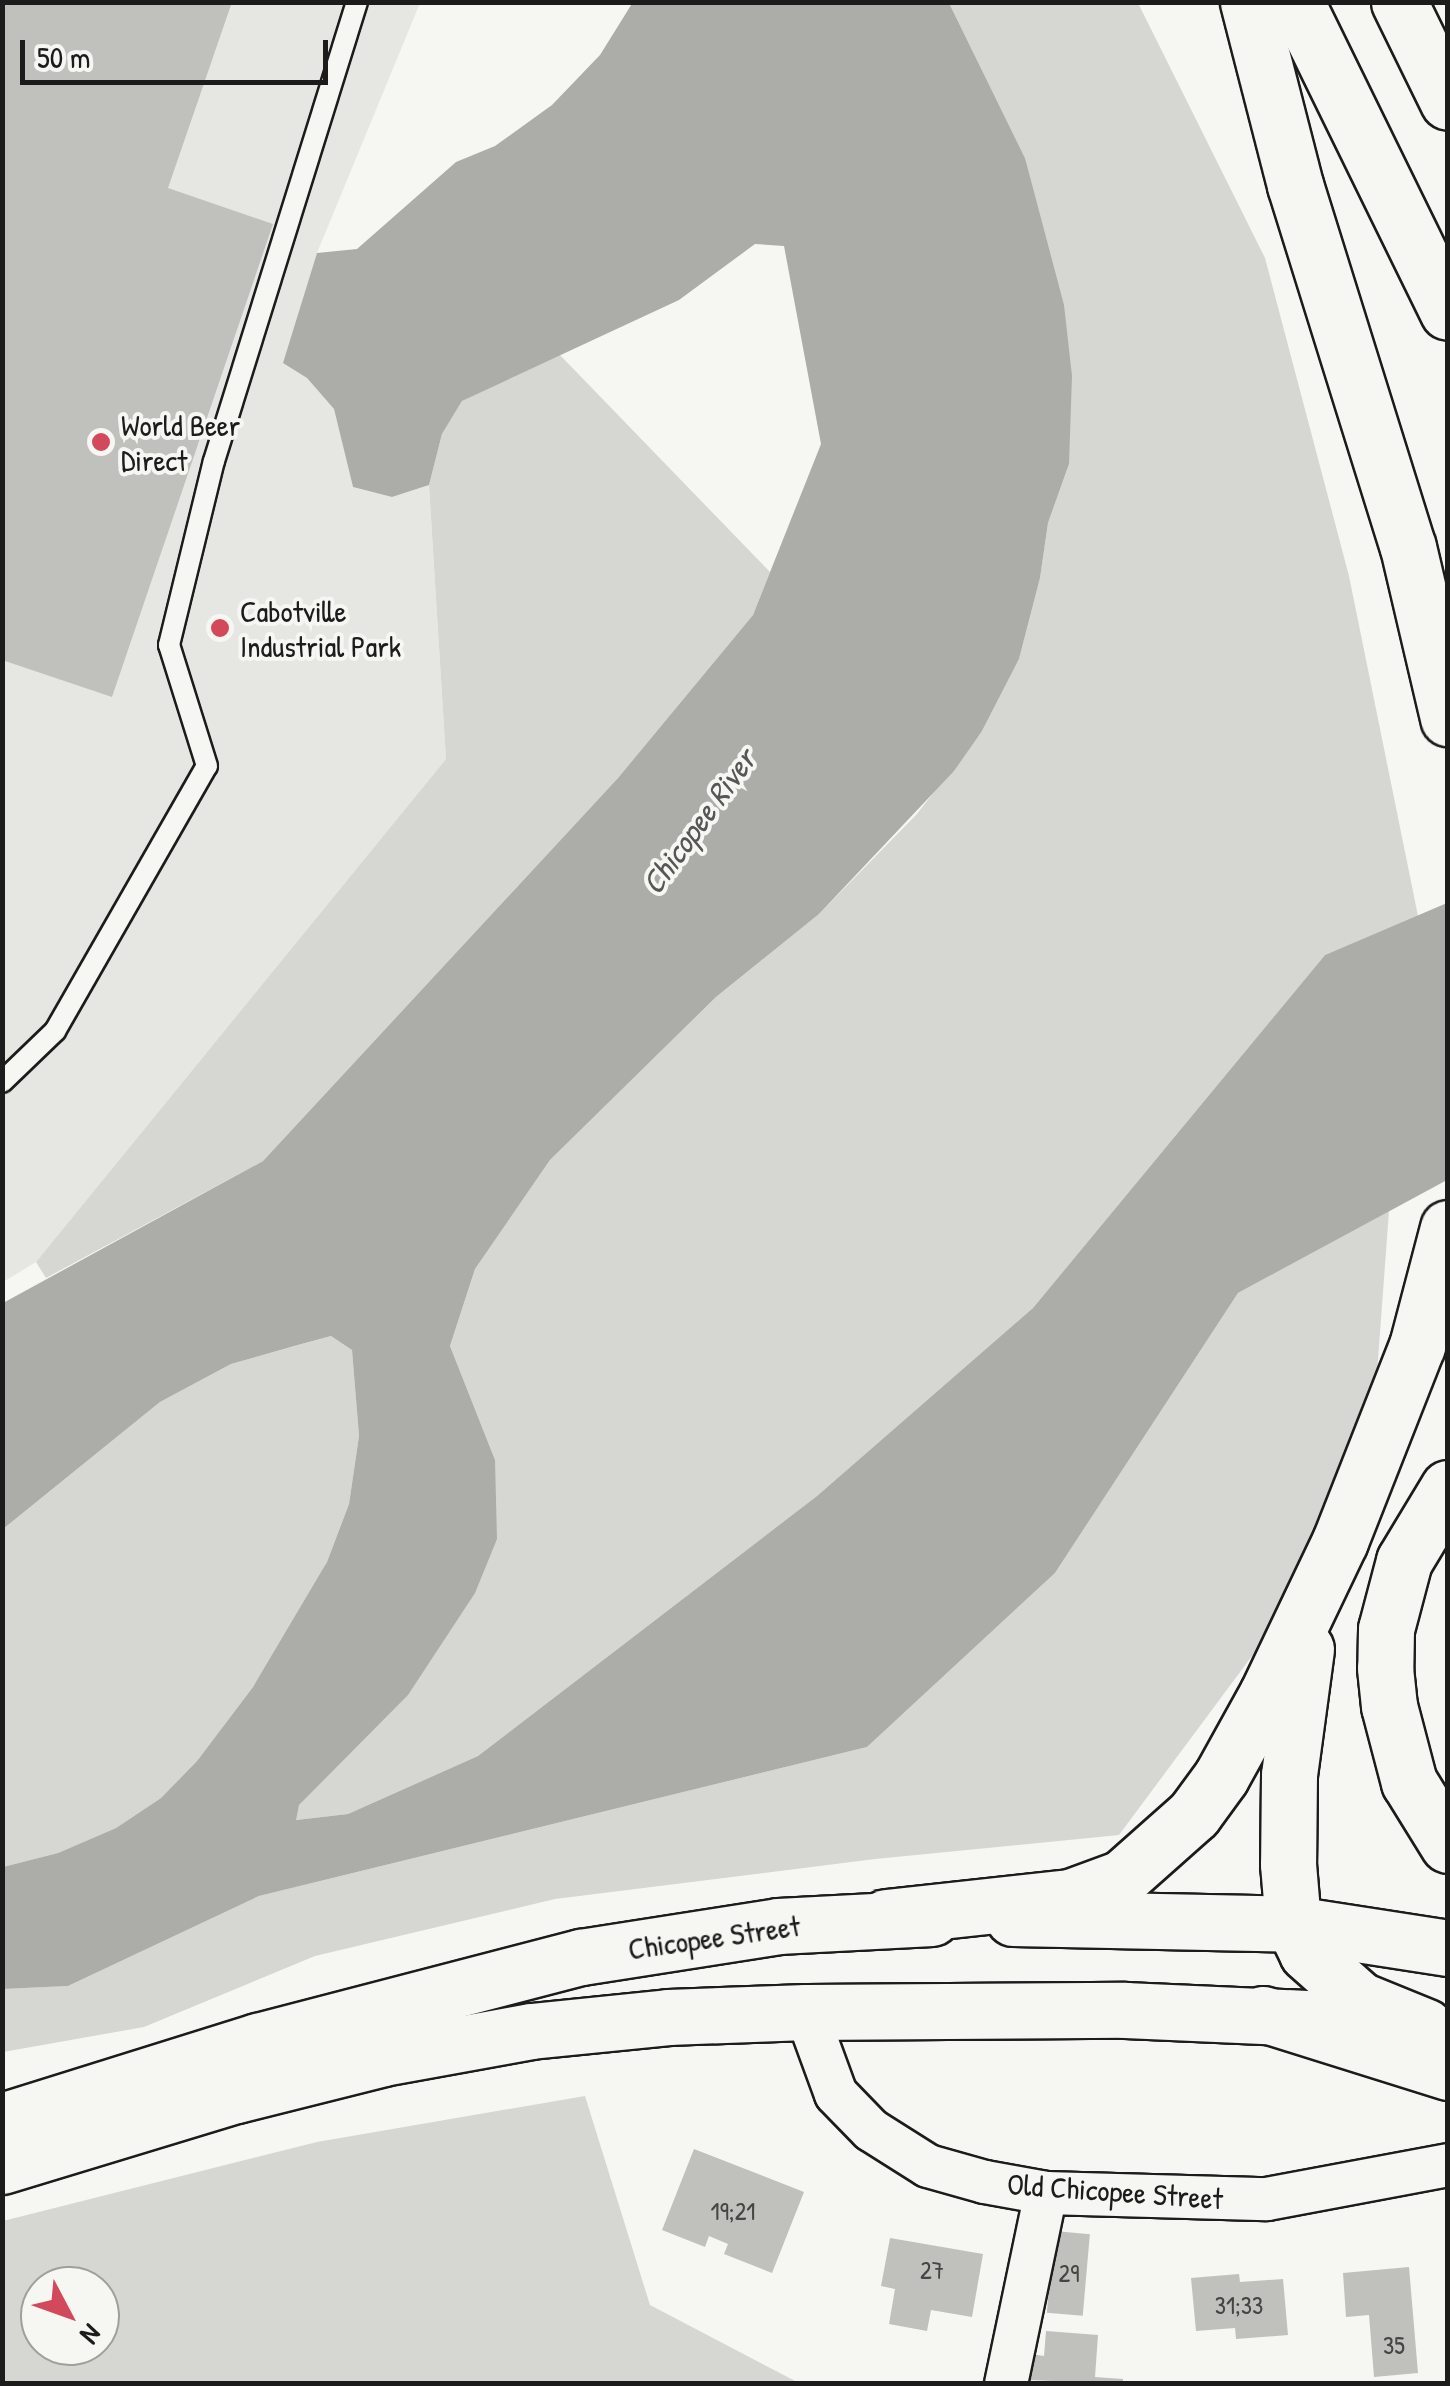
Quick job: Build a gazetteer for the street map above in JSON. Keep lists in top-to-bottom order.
{
  "streets": {
    "main road": ["Chicopee Street"],
    "street": ["Old Chicopee Street"]
  },
  "water": ["Chicopee River"],
  "places": ["World Beer Direct", "Cabotville Industrial Park"],
  "house_numbers": [
    "19;21",
    "27",
    "29",
    "31;33",
    "35"
  ],
  "scale_bar": "50 m",
  "north": "bottom right"
}
